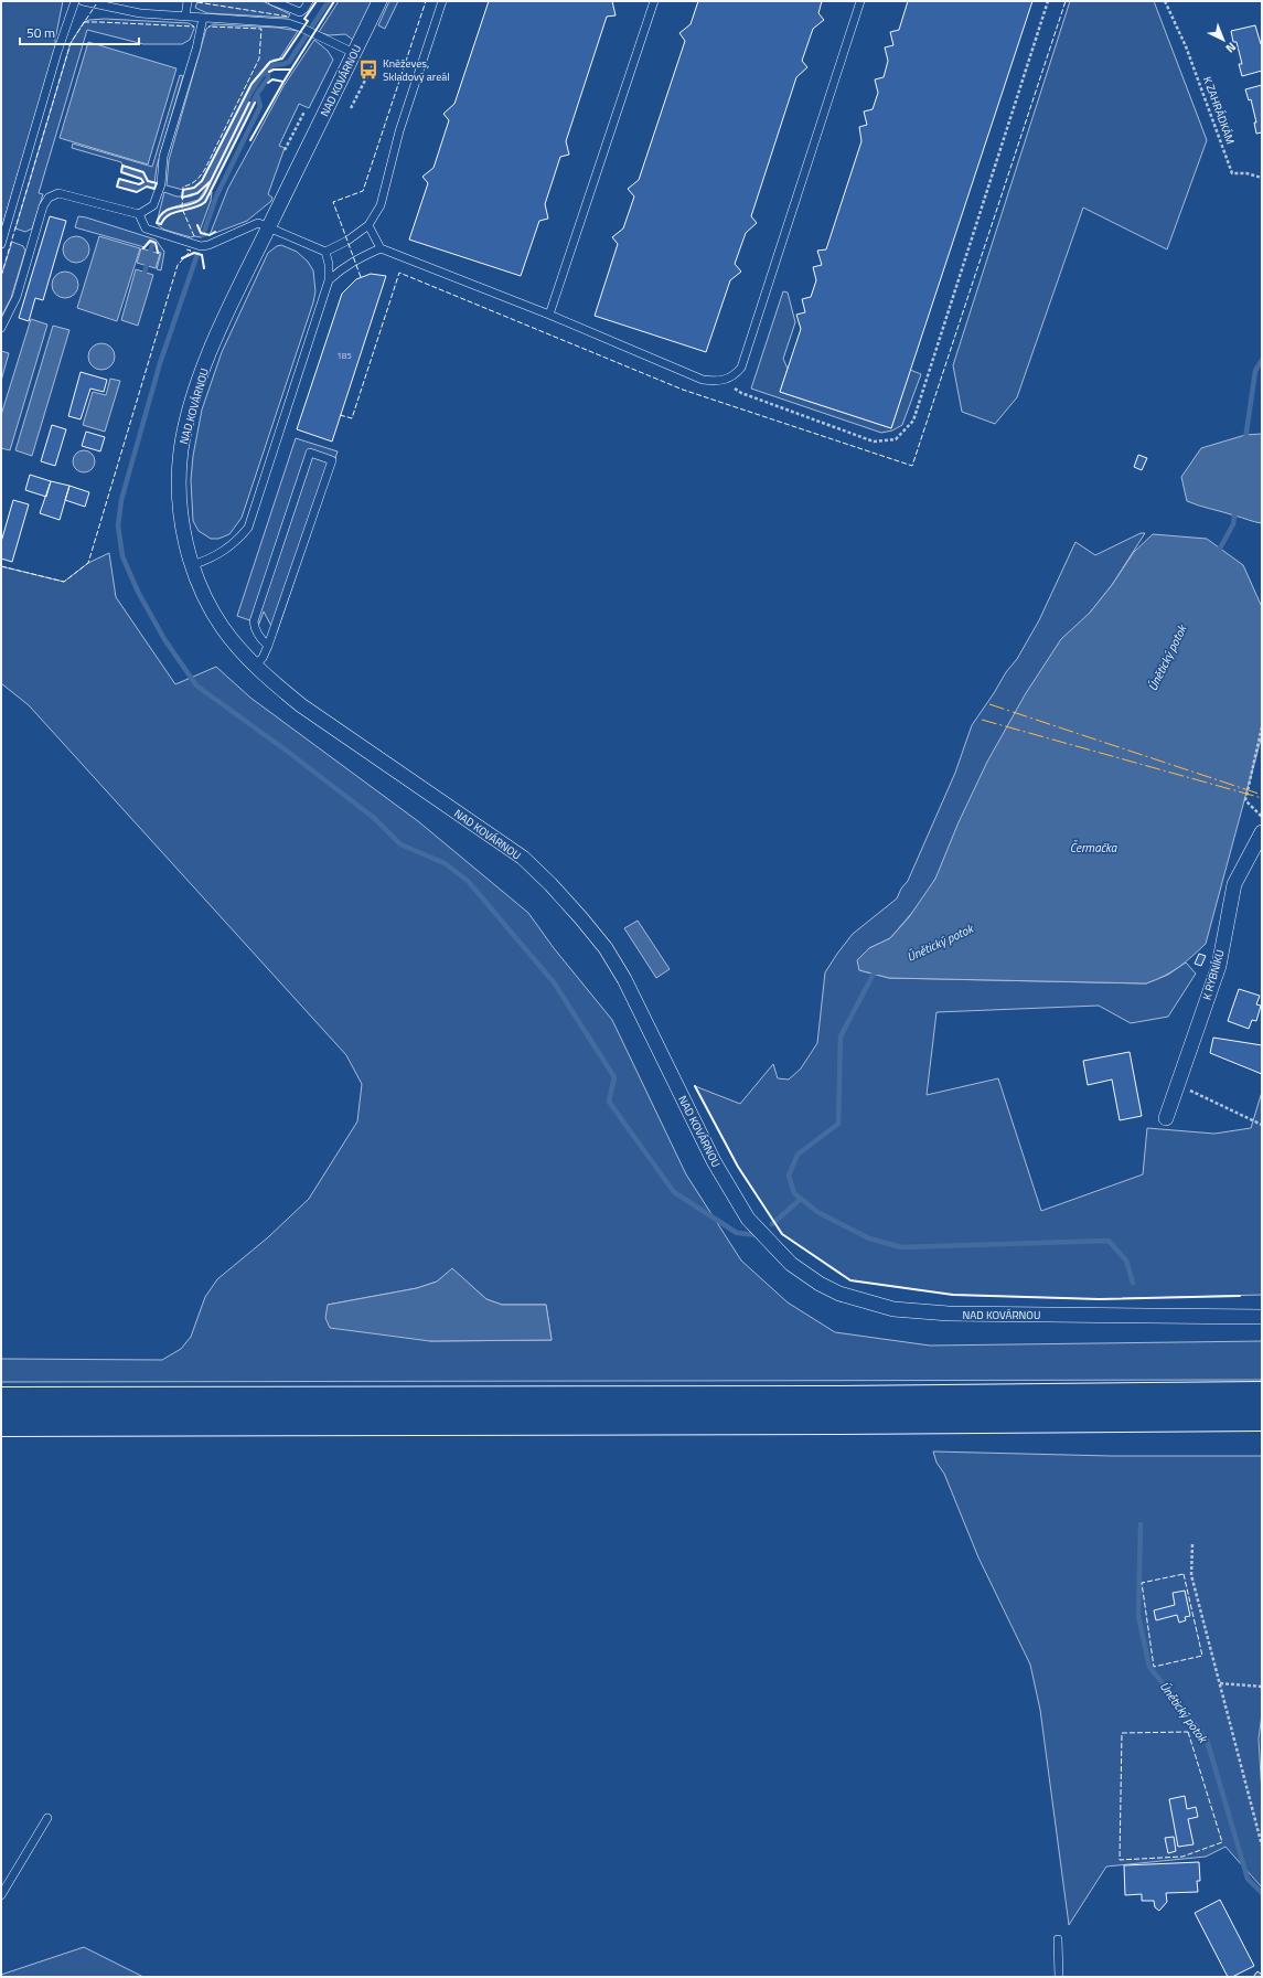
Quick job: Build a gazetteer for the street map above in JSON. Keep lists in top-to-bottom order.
{
  "streets": {
    "street": ["NAD KOVÁRNOU", "K RYBNÍKU"],
    "path": ["K ZAHRÁDKÁM"]
  },
  "water": ["Únětický potok", "Čermačka"],
  "places": {
    "bus stop": ["Kněževes, Skladový areál"]
  },
  "house_numbers": ["185"],
  "scale_bar": "50 m",
  "north": "bottom right"
}
